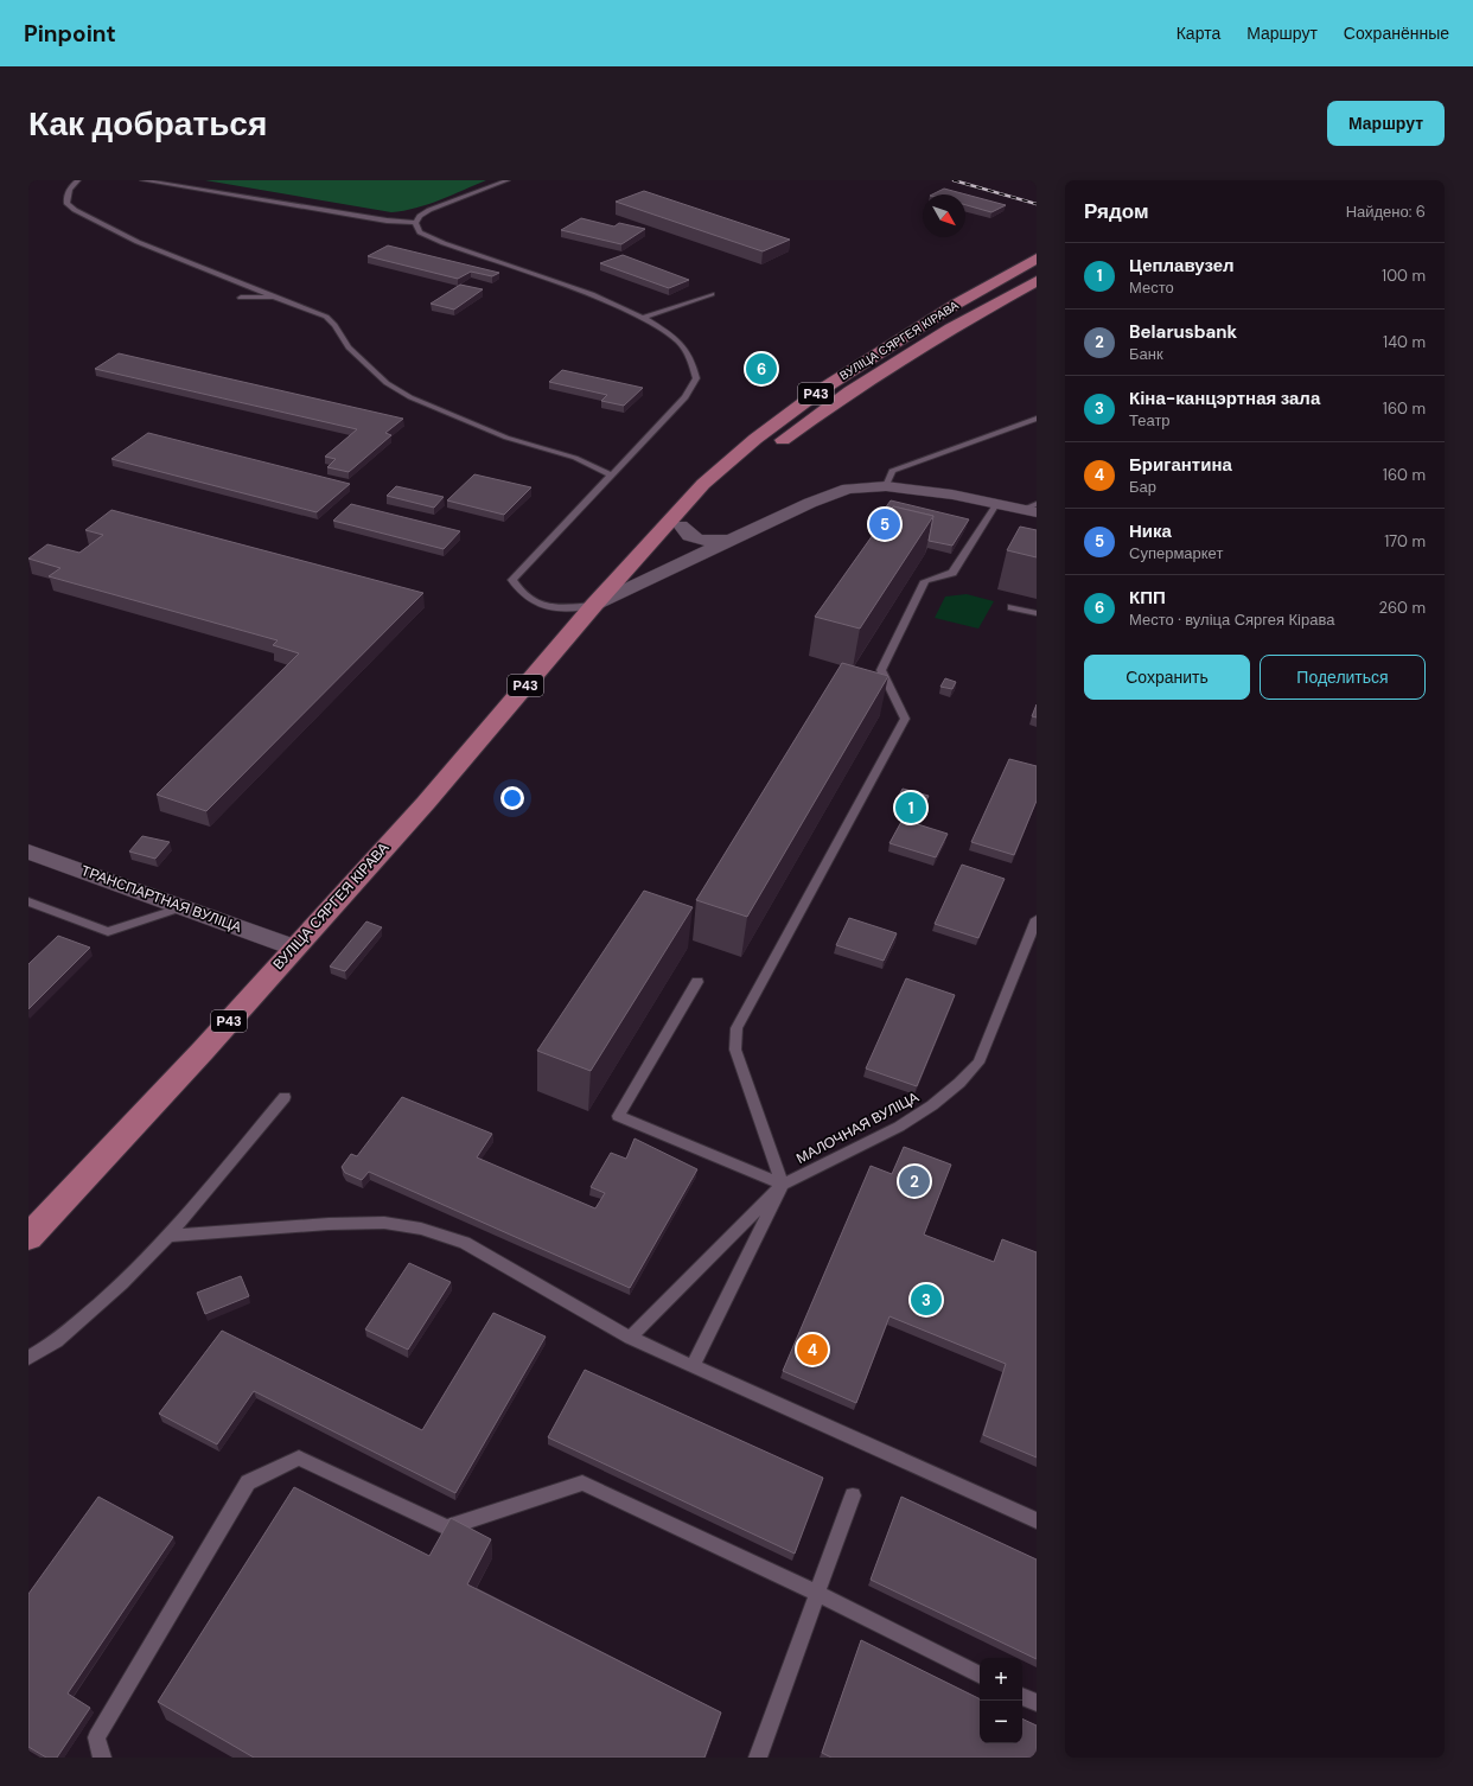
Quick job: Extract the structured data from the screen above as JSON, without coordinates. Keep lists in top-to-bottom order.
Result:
{
  "streets": {
    "main road": ["ВУЛІЦА СЯРГЕЯ КІРАВА", "Р43"],
    "street": ["ТРАНСПАРТНАЯ ВУЛІЦА"],
    "lane": ["МАЛОЧНАЯ ВУЛІЦА"]
  },
  "crossings": [
    ["ВУЛІЦА СЯРГЕЯ КІРАВА", "ТРАНСПАРТНАЯ ВУЛІЦА"]
  ],
  "north": "bottom right",
  "page": {
    "header": "Pinpoint",
    "nav": ["Карта", "Маршрут", "Сохранённые"],
    "buttons": [
      "Маршрут",
      ["Сохранить", "Поделиться"]
    ],
    "title": "Как добраться",
    "heading": ["Рядом", "Найдено: 6"],
    "list": [
      {
        "mark": "1",
        "name": "Цеплавузел",
        "note": "Место",
        "value": "100 m"
      },
      {
        "mark": "2",
        "name": "Belarusbank",
        "note": "Банк",
        "value": "140 m"
      },
      {
        "mark": "3",
        "name": "Кіна-канцэртная зала",
        "note": "Театр",
        "value": "160 m"
      },
      {
        "mark": "4",
        "name": "Бригантина",
        "note": "Бар",
        "value": "160 m"
      },
      {
        "mark": "5",
        "name": "Ника",
        "note": "Супермаркет",
        "value": "170 m"
      },
      {
        "mark": "6",
        "name": "КПП",
        "note": "Место · вуліца Сяргея Кірава",
        "value": "260 m"
      }
    ],
    "pins": [
      "6",
      "5",
      "1",
      "2",
      "3",
      "4"
    ],
    "map_buttons": ["+", "−"]
  }
}
